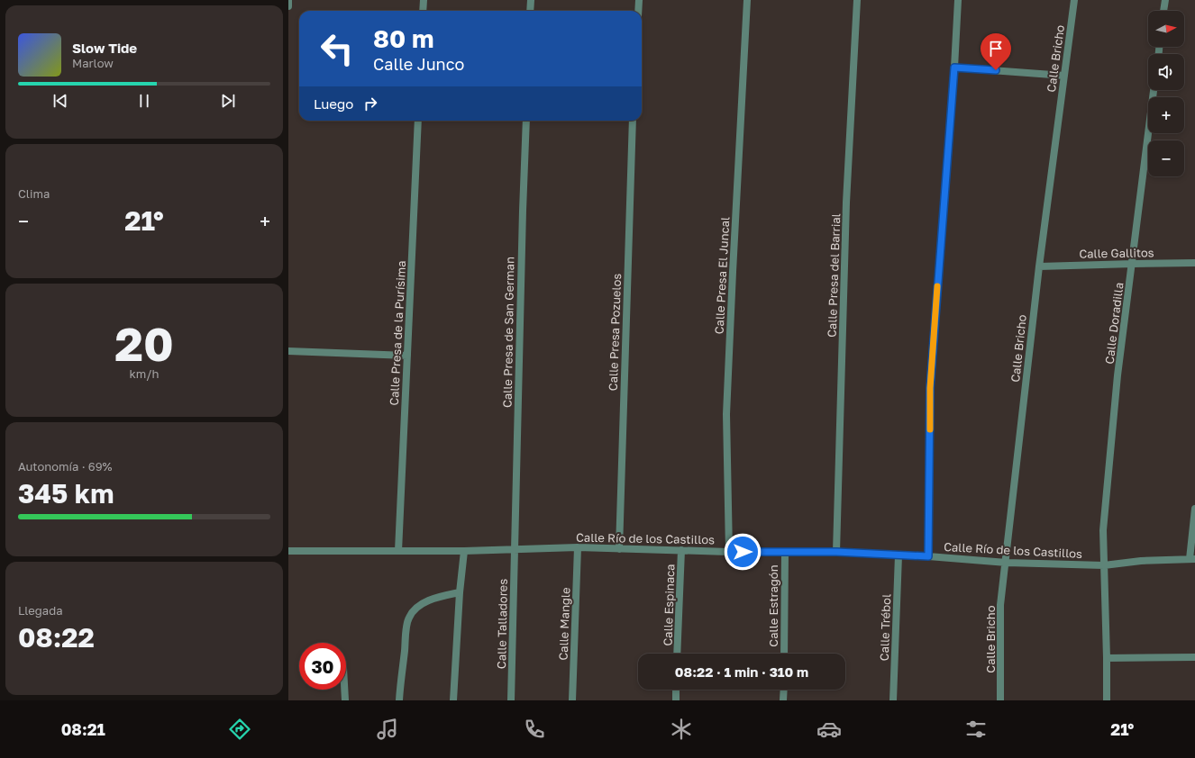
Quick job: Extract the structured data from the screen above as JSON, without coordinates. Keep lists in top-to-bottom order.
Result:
{
  "streets": {
    "street": [
      "Calle Bricho",
      "Calle Gallitos",
      "Calle Presa El Juncal",
      "Calle Presa del Barrial",
      "Calle Doradilla",
      "Calle Presa de San German",
      "Calle Presa Pozuelos",
      "Calle Presa de la Purísima",
      "Calle Río de los Castillos",
      "Calle Espinaca",
      "Calle Estragón",
      "Calle Talladores",
      "Calle Mangle",
      "Calle Trébol"
    ]
  },
  "crossings": [
    ["Calle Bricho", "Calle Gallitos"],
    ["Calle Bricho", "Calle Río de los Castillos"],
    ["Calle Gallitos", "Calle Doradilla"],
    ["Calle Presa El Juncal", "Calle Río de los Castillos"],
    ["Calle Presa del Barrial", "Calle Río de los Castillos"],
    ["Calle Doradilla", "Calle Río de los Castillos"],
    ["Calle Presa de San German", "Calle Río de los Castillos"],
    ["Calle Presa de San German", "Calle Talladores"],
    ["Calle Presa Pozuelos", "Calle Río de los Castillos"],
    ["Calle Presa de la Purísima", "Calle Río de los Castillos"],
    ["Calle Río de los Castillos", "Calle Espinaca"],
    ["Calle Río de los Castillos", "Calle Estragón"],
    ["Calle Río de los Castillos", "Calle Talladores"],
    ["Calle Río de los Castillos", "Calle Mangle"],
    ["Calle Río de los Castillos", "Calle Trébol"]
  ],
  "north": "right",
  "page": {
    "map_buttons": ["+", "−"],
    "turn": ["80 m", "Calle Junco"],
    "song": ["Slow Tide", "Marlow"],
    "then": "Luego",
    "tile": [
      "Clima",
      ["20", "km/h"],
      ["Autonomía · 69%", "345 km"],
      ["Llegada", "08:22"]
    ],
    "heat": ["−", "21°", "+"],
    "limit": "30",
    "trip": "08:22 · 1 min · 310 m",
    "tabs": ["08:21", "21°"]
  }
}
